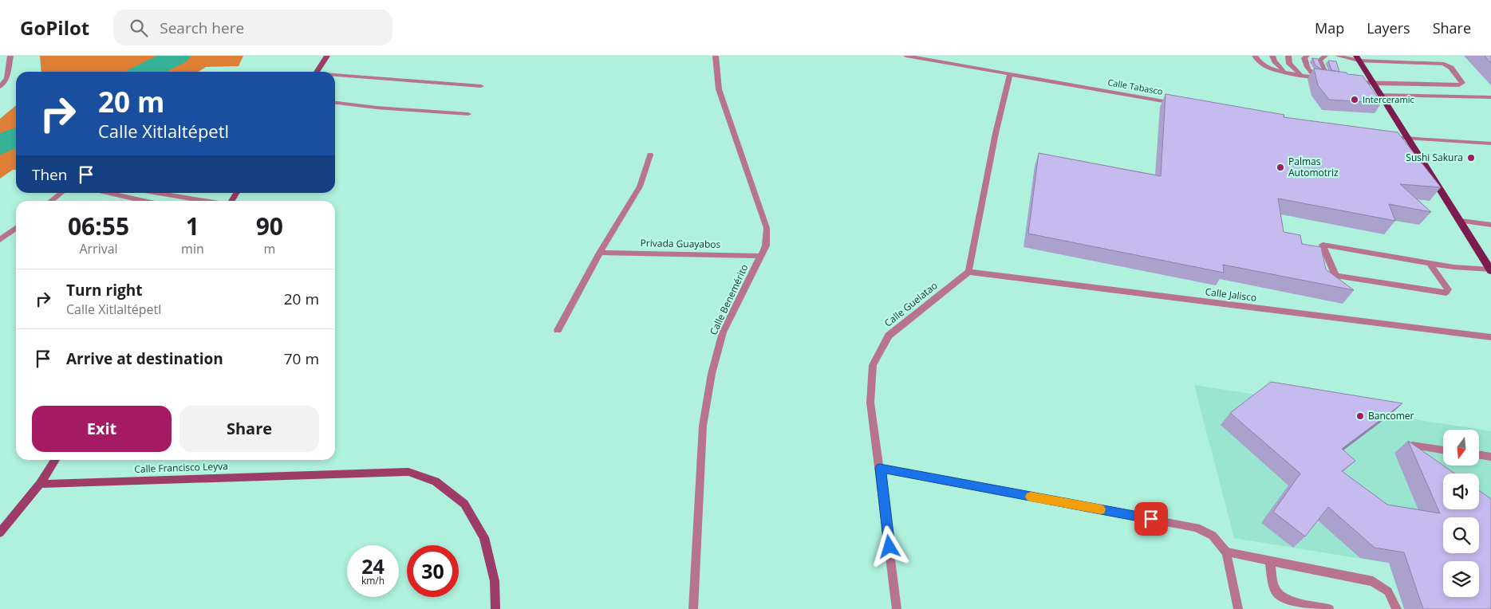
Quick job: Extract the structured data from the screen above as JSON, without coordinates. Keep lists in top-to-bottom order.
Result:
{
  "streets": {
    "street": [
      "Calle Tabasco",
      "Privada Guayabos",
      "Calle Jalisco",
      "Calle Benemérito",
      "Calle Guelatao",
      "Calle Francisco Leyva"
    ]
  },
  "crossings": [
    ["Privada Guayabos", "Calle Benemérito"],
    ["Calle Jalisco", "Calle Guelatao"]
  ],
  "places": [
    "Interceramic",
    "Sushi Sakura",
    "Palmas Automotriz",
    "Bancomer"
  ],
  "north": "bottom",
  "page": {
    "header": "GoPilot",
    "search": "Search here",
    "nav": ["Map", "Layers", "Share"],
    "turn": ["20 m", "Calle Xitlaltépetl"],
    "then": "Then",
    "eta": [
      "06:55",
      "Arrival",
      "1",
      "min",
      "90",
      "m"
    ],
    "list": [
      {
        "name": "Turn right",
        "note": "Calle Xitlaltépetl",
        "value": "20 m"
      },
      {
        "name": "Arrive at destination",
        "value": "70 m"
      }
    ],
    "buttons": ["Exit", "Share"],
    "speed": "24 km/h",
    "limit": "30"
  }
}
